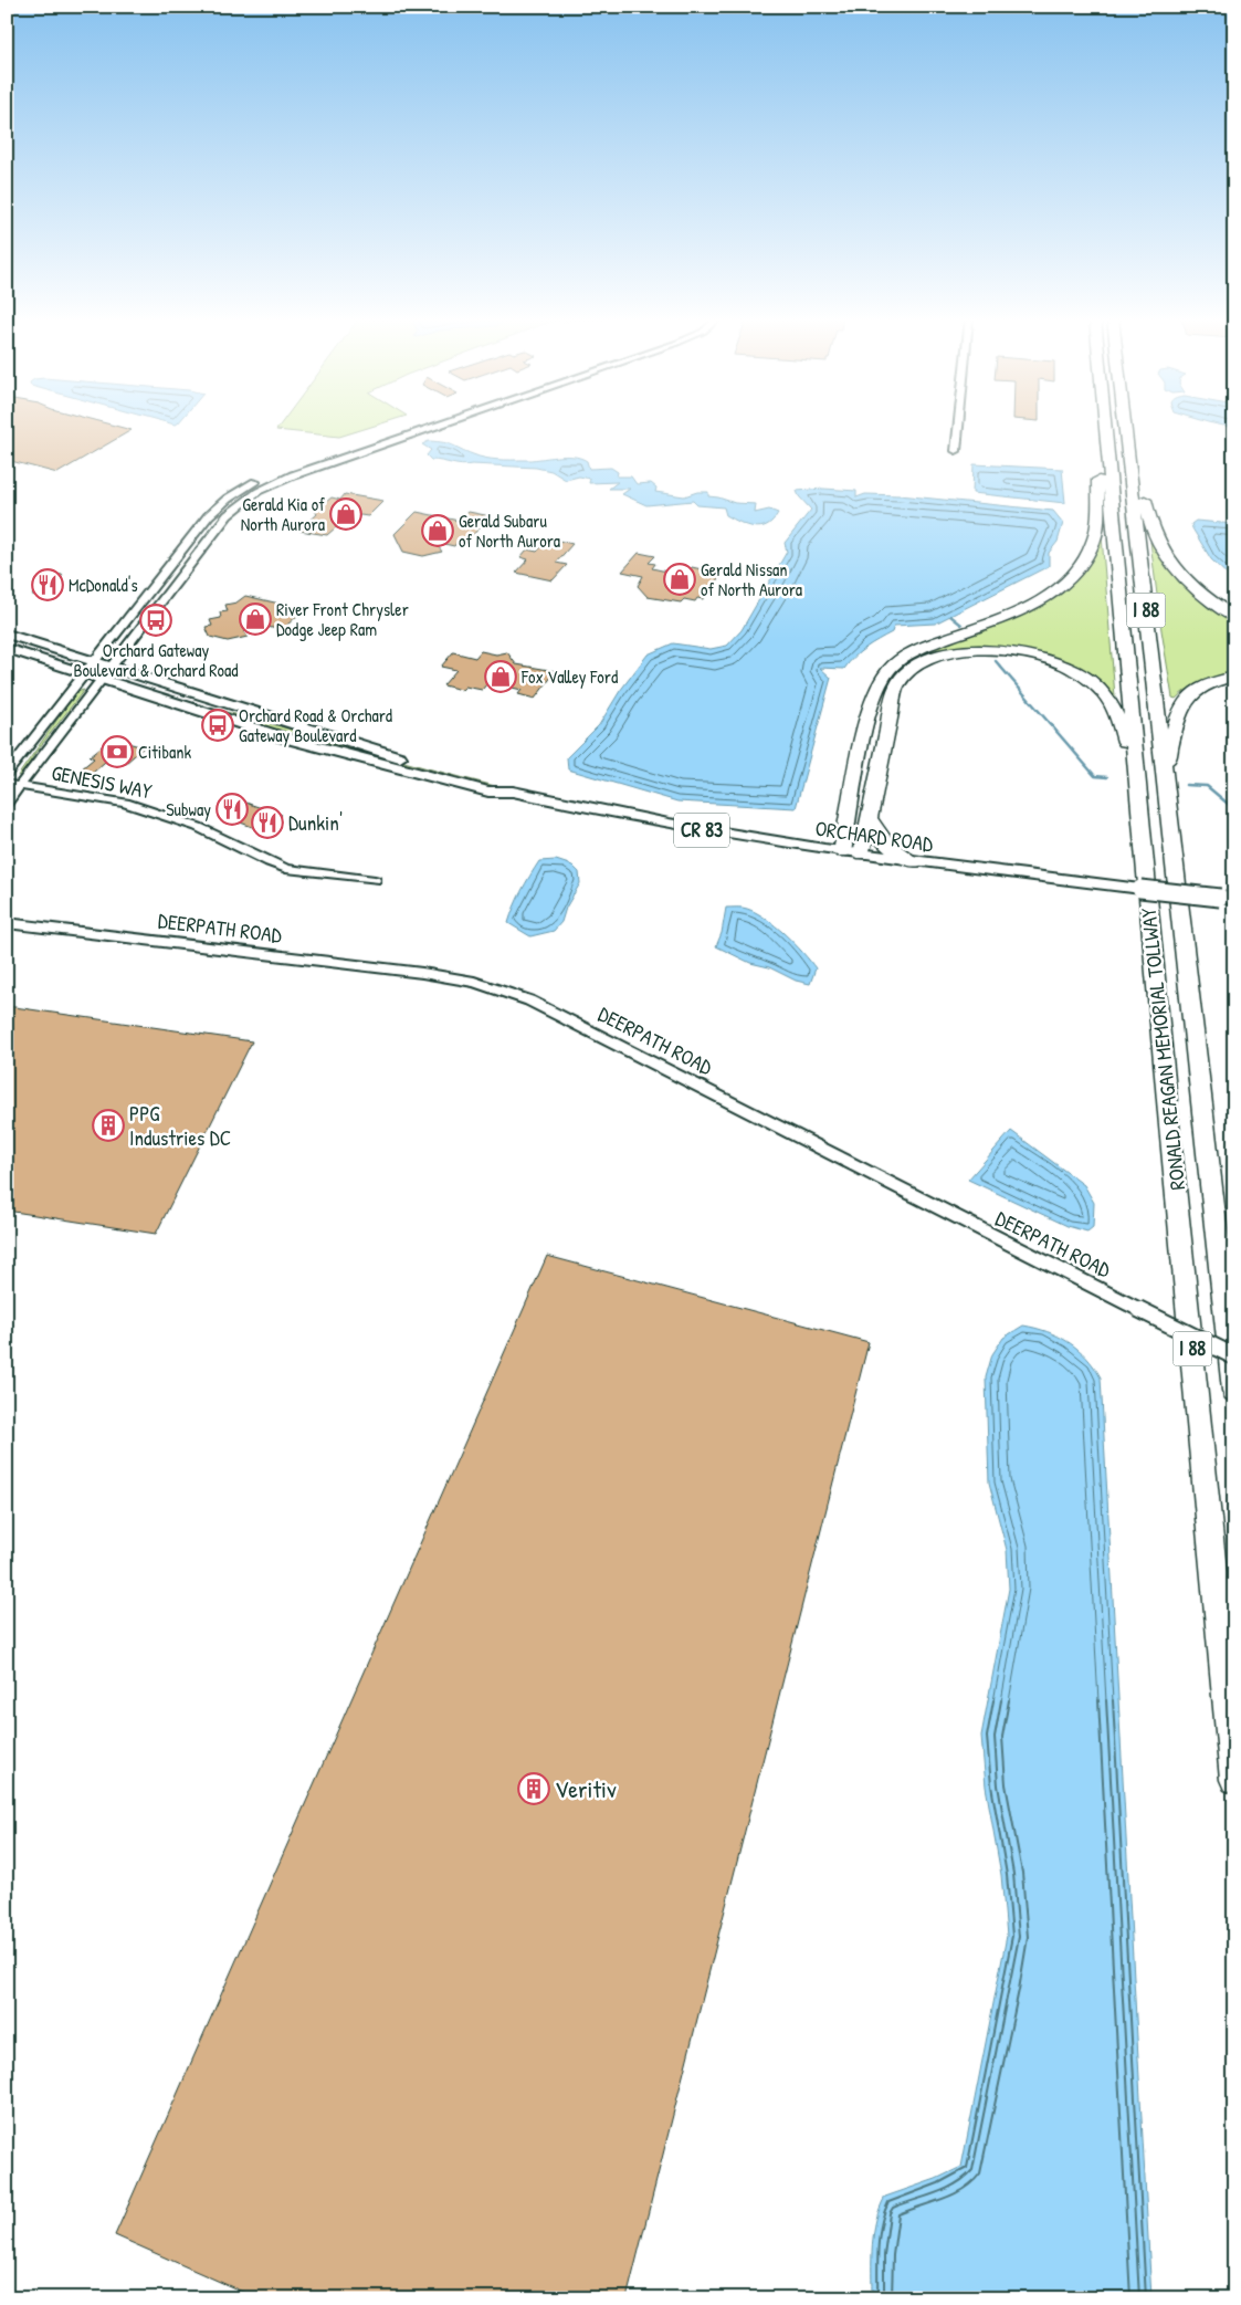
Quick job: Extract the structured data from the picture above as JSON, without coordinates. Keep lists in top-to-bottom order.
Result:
{
  "streets": {
    "highway": ["I 88", "RONALD REAGAN MEMORIAL TOLLWAY"],
    "main road": ["CR 83", "ORCHARD ROAD"],
    "street": ["GENESIS WAY", "DEERPATH ROAD"]
  },
  "places": {
    "shop": [
      "Gerald Kia of North Aurora",
      "Gerald Subaru of North Aurora",
      "Gerald Nissan of North Aurora",
      "River Front Chrysler Dodge Jeep Ram",
      "Fox Valley Ford"
    ],
    "restaurant": ["McDonald's", "Subway", "Dunkin'"],
    "bus stop": ["Orchard Gateway Boulevard & Orchard Road", "Orchard Road & Orchard Gateway Boulevard"],
    "bank": ["Citibank"],
    "building": ["PPG Industries DC", "Veritiv"]
  }
}
